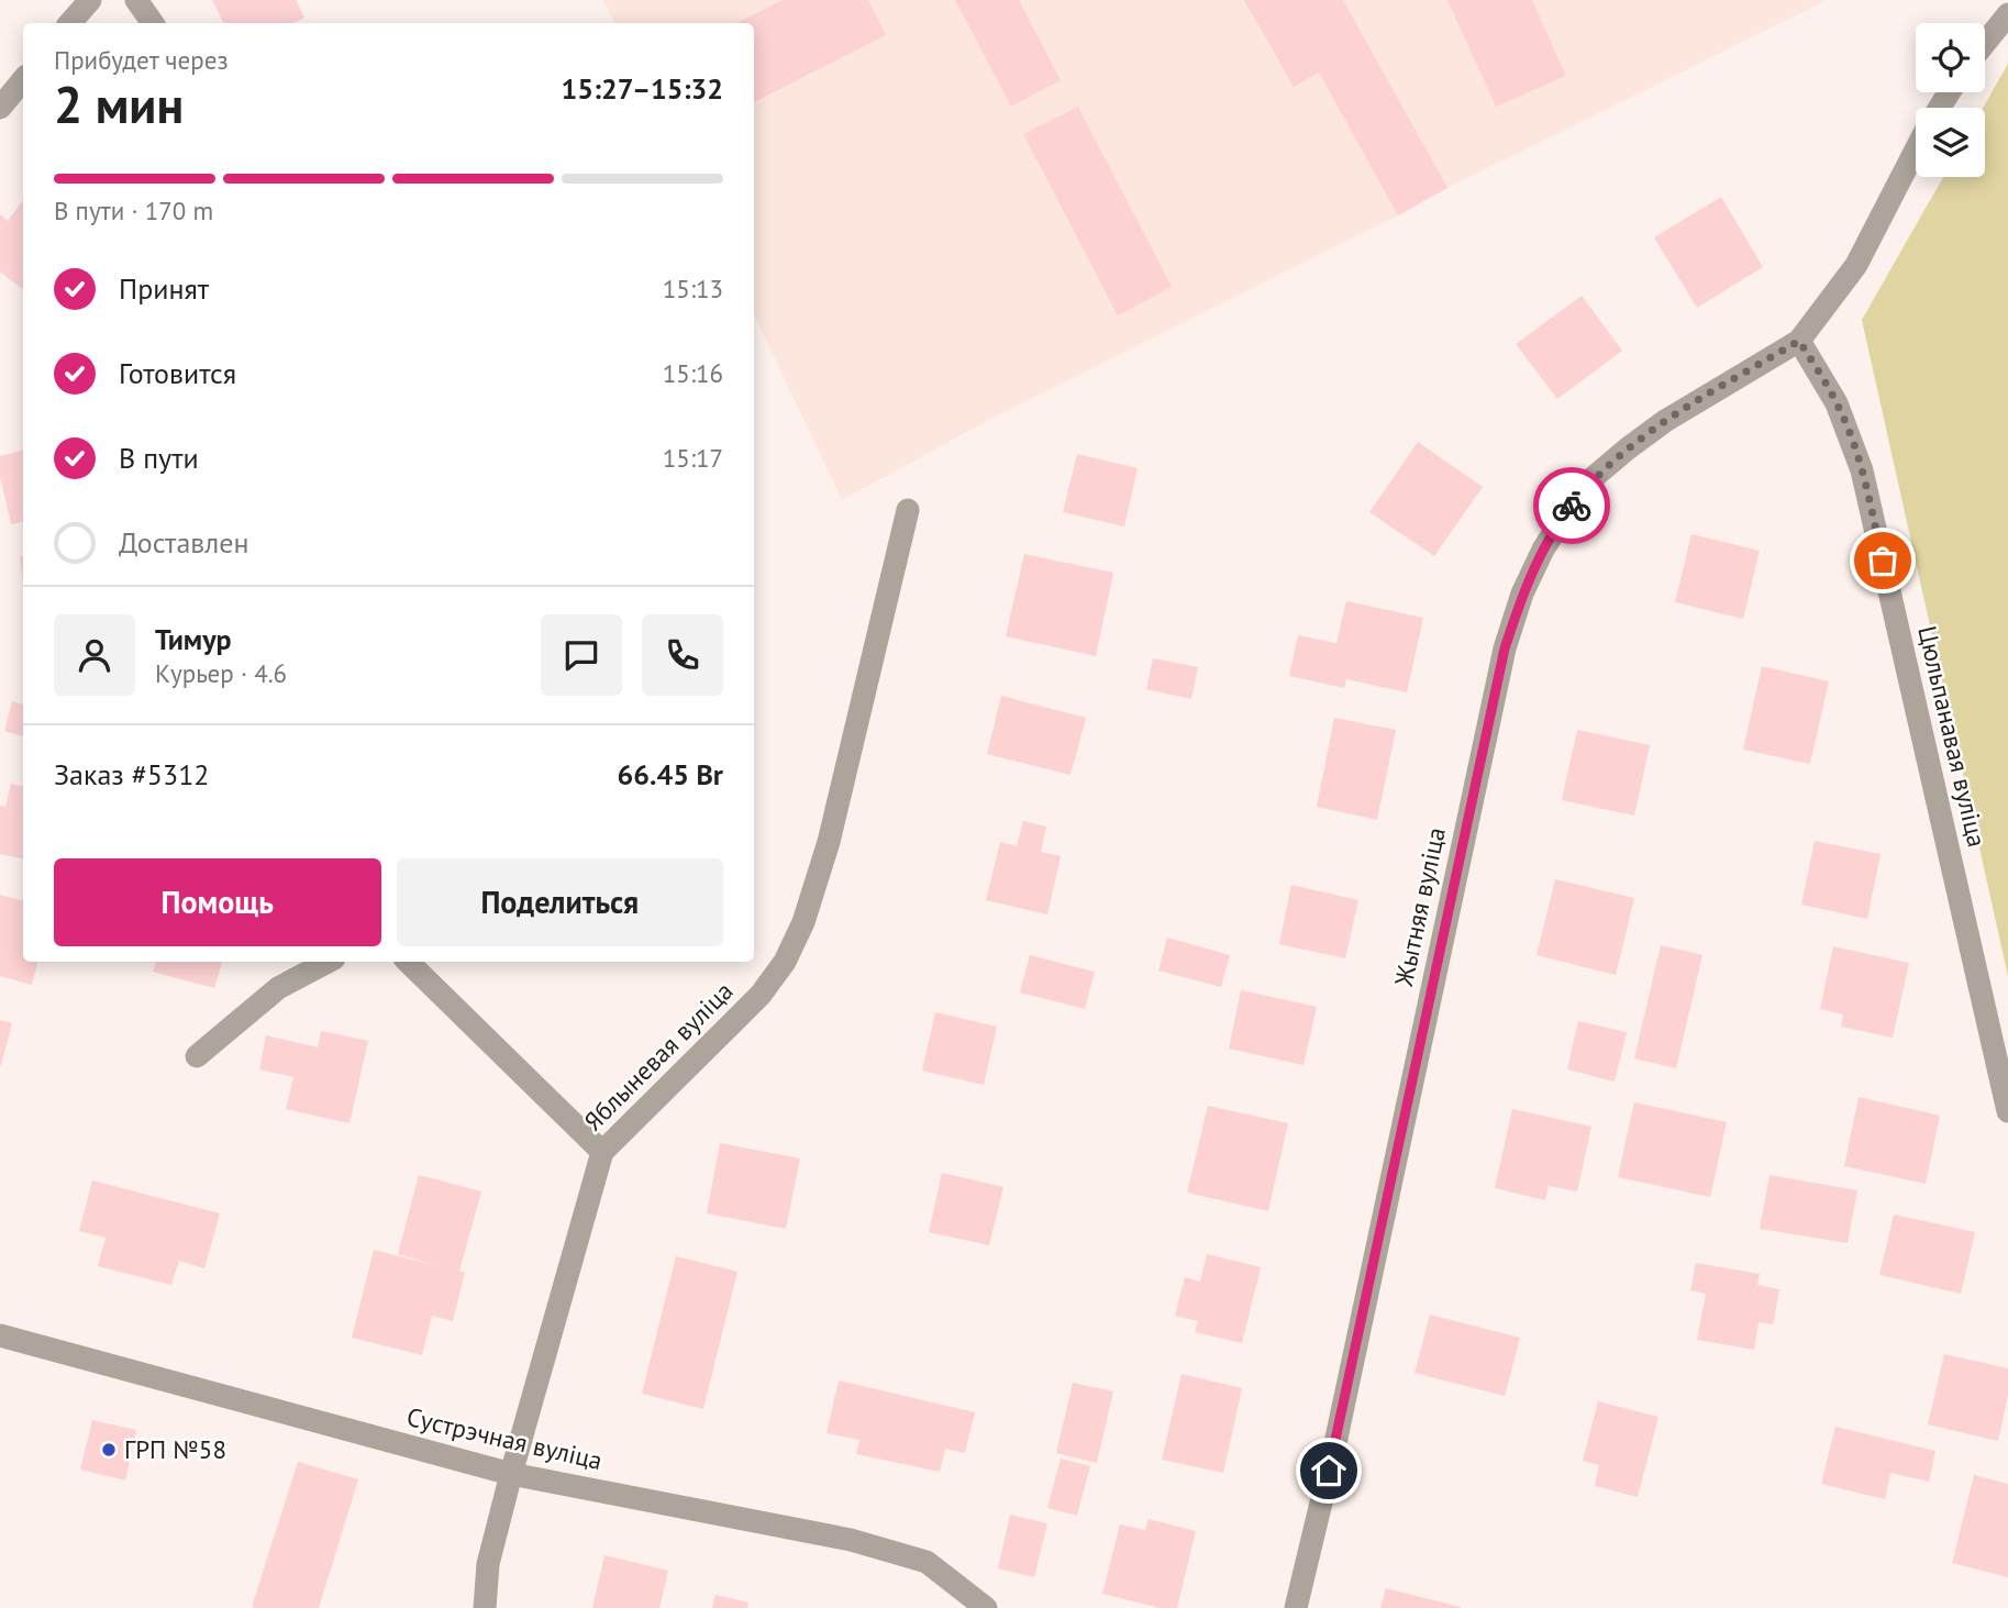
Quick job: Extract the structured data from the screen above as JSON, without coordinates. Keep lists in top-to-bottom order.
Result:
{
  "streets": {
    "street": [
      "Цюльпанавая вуліца",
      "Жытняя вуліца",
      "Яблыневая вуліца",
      "Сустрэчная вуліца"
    ]
  },
  "crossings": [
    ["Цюльпанавая вуліца", "Жытняя вуліца"],
    ["Яблыневая вуліца", "Сустрэчная вуліца"]
  ],
  "places": ["ГРП №58"],
  "page": {
    "heading": ["2 мин", "Прибудет через", "15:27–15:32"],
    "panel": [
      "Тимур",
      "Курьер · 4.6",
      "Заказ #5312",
      "66.45 Br"
    ],
    "bar": "В пути · 170 m",
    "list": [
      ["Принят", "15:13"],
      ["Готовится", "15:16"],
      ["В пути", "15:17"],
      "Доставлен"
    ],
    "buttons": ["Помощь", "Поделиться"]
  }
}
